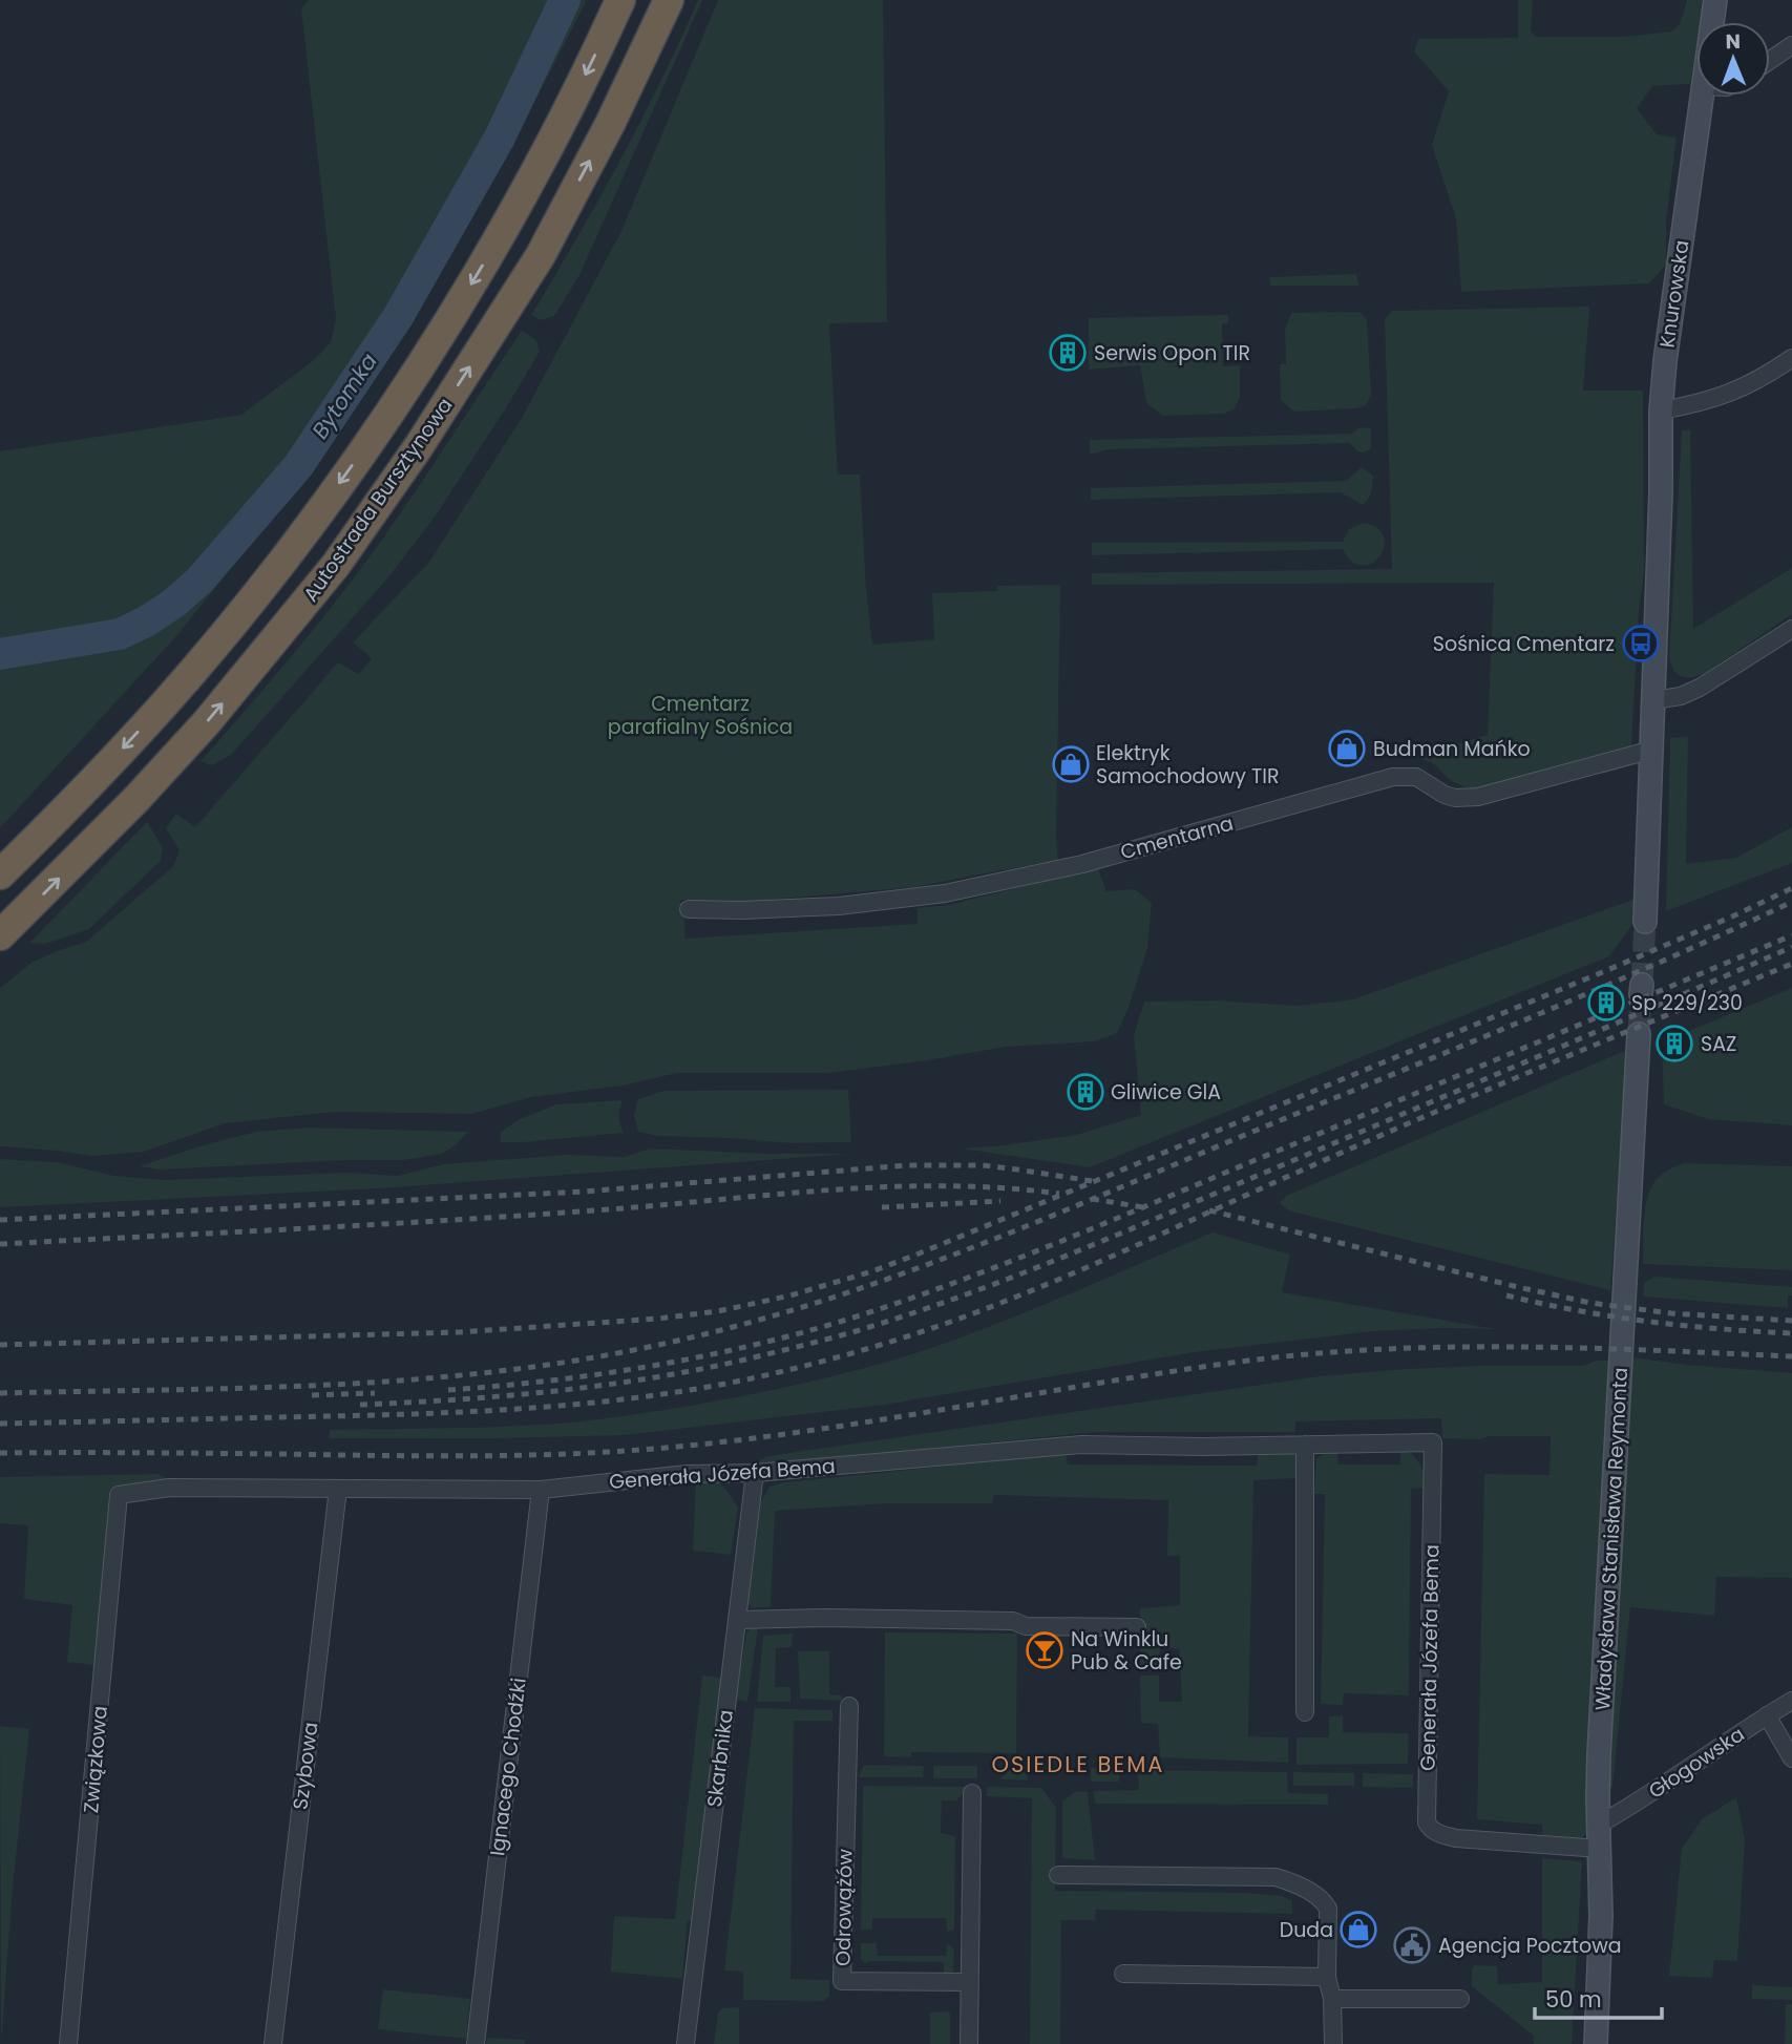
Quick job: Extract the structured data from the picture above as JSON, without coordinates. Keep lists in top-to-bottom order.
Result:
{
  "streets": {
    "highway": ["Autostrada Bursztynowa"],
    "street": [
      "Knurowska",
      "Cmentarna",
      "Generała Józefa Bema",
      "Władysława Stanisława Reymonta",
      "Skarbnika",
      "Związkowa",
      "Głogowska",
      "Szybowa",
      "Ignacego Chodźki",
      "Odrowążów"
    ]
  },
  "crossings": [
    ["Generała Józefa Bema", "Władysława Stanisława Reymonta"],
    ["Generała Józefa Bema", "Skarbnika"],
    ["Generała Józefa Bema", "Związkowa"],
    ["Generała Józefa Bema", "Szybowa"],
    ["Generała Józefa Bema", "Ignacego Chodźki"],
    ["Władysława Stanisława Reymonta", "Głogowska"]
  ],
  "districts": ["OSIEDLE BEMA"],
  "water": ["Bytomka"],
  "parks": ["Cmentarz parafialny Sośnica"],
  "places": {
    "building": [
      "Serwis Opon TIR",
      "Sp 229/230",
      "SAZ",
      "Gliwice GlA"
    ],
    "bus stop": ["Sośnica Cmentarz"],
    "shop": ["Budman Mańko", "Elektryk Samochodowy TIR", "Duda"],
    "bar": ["Na Winklu Pub & Cafe"],
    "public building": ["Agencja Pocztowa"]
  },
  "scale_bar": "50 m",
  "north": "top"
}
